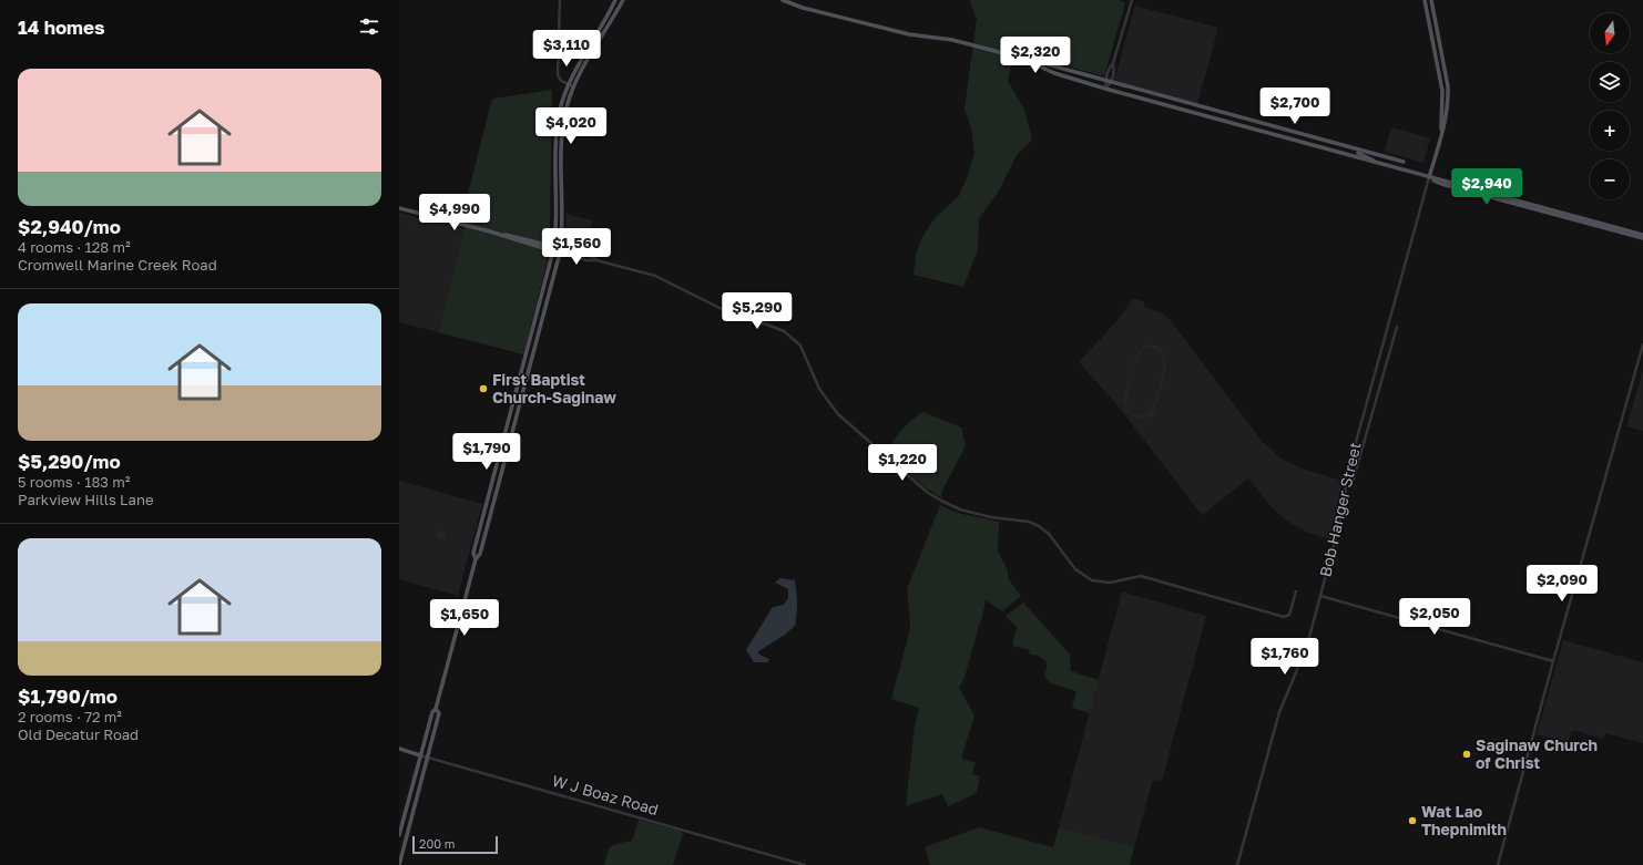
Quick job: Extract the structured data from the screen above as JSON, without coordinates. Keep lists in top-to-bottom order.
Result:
{
  "streets": {
    "main road": ["W J Boaz Road"],
    "street": ["Bob Hanger Street"]
  },
  "places": ["First Baptist Church-Saginaw", "Saginaw Church of Christ", "Wat Lao Thepnimith"],
  "scale_bar": "200 m",
  "north": "bottom",
  "page": {
    "heading": "14 homes",
    "map_buttons": ["+", "−"],
    "price": [
      "$3,110",
      "$2,320",
      "$2,700",
      "$4,020",
      "$2,940",
      "$4,990",
      "$1,560",
      "$5,290",
      "$1,790",
      "$1,220",
      "$2,090",
      "$2,050",
      "$1,650",
      "$1,760"
    ],
    "list": [
      {
        "name": "$2,940/mo",
        "note": "4 rooms · 128 m² · Cromwell Marine Creek Road"
      },
      {
        "name": "$5,290/mo",
        "note": "5 rooms · 183 m² · Parkview Hills Lane"
      },
      {
        "name": "$1,790/mo",
        "note": "2 rooms · 72 m² · Old Decatur Road"
      }
    ],
    "scale": "200 m"
  }
}
